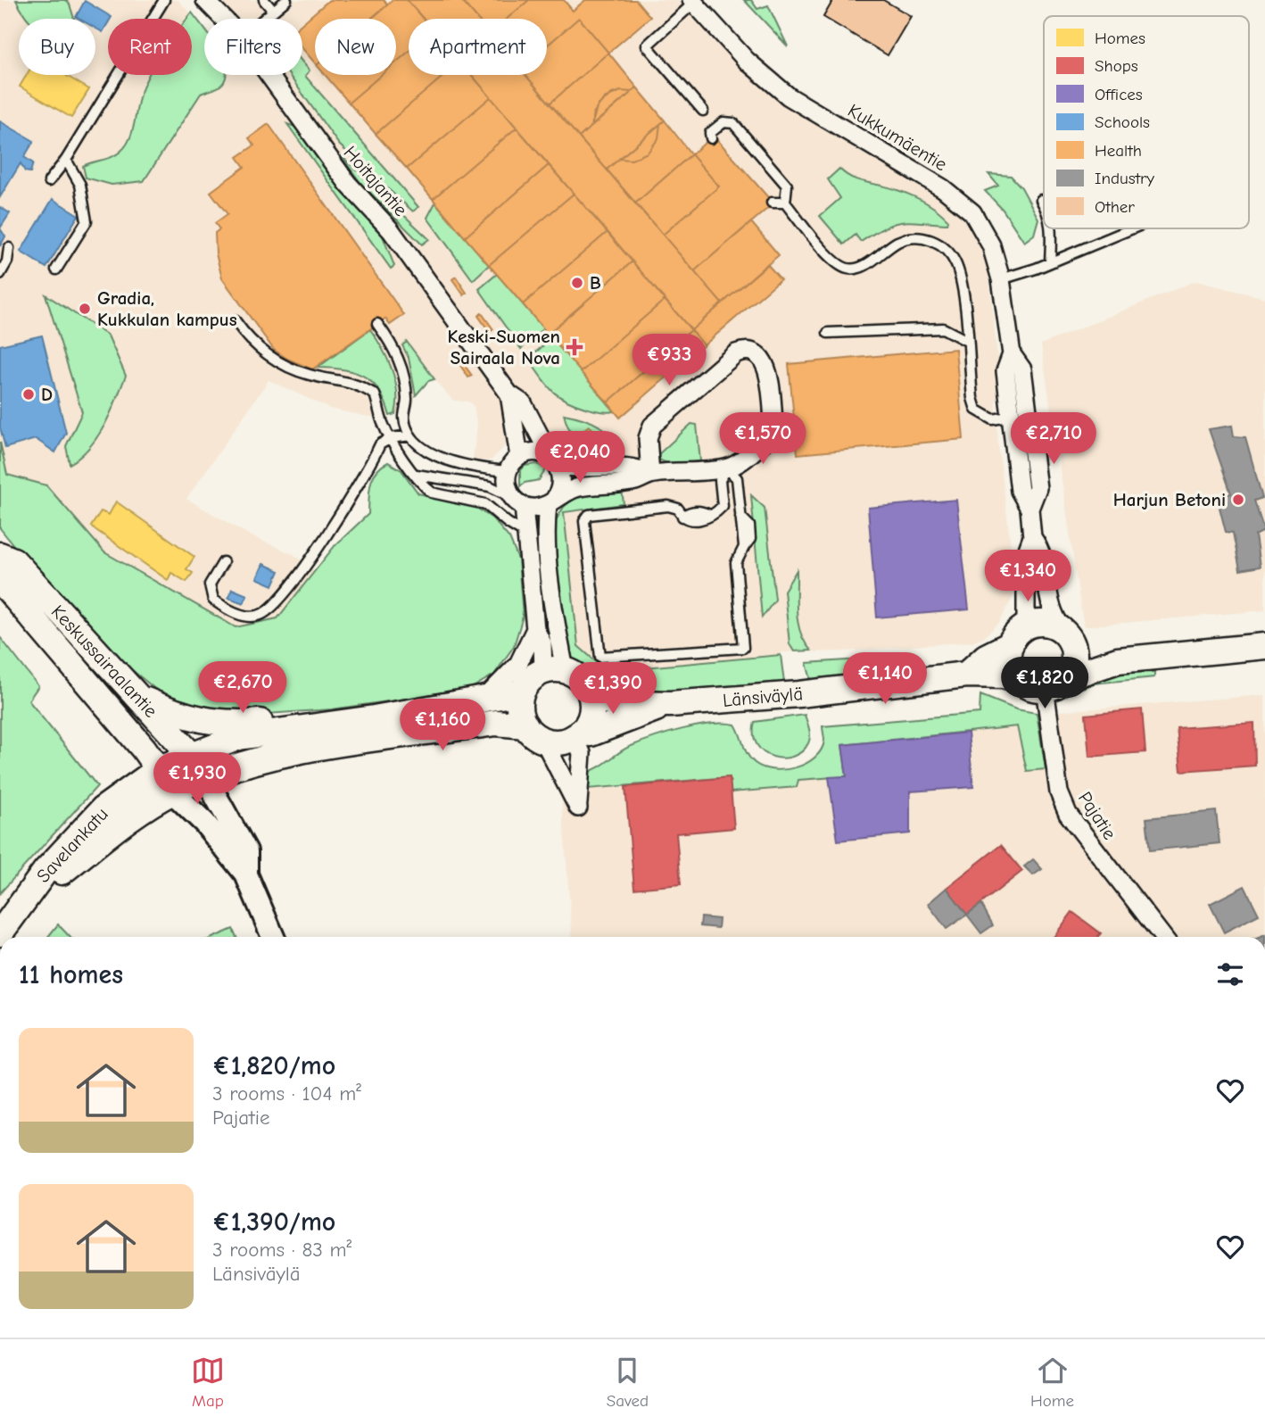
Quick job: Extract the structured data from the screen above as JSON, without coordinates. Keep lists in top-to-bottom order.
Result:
{
  "streets": {
    "main road": ["Keskussairaalantie", "Länsiväylä", "Savelankatu"],
    "street": ["Kukkumäentie", "Hoitajantie", "Pajatie"]
  },
  "crossings": [
    ["Kukkumäentie", "Länsiväylä"],
    ["Kukkumäentie", "Pajatie"],
    ["Keskussairaalantie", "Savelankatu"],
    ["Länsiväylä", "Pajatie"]
  ],
  "places": {
    "other": [
      "B",
      "Gradia, Kukkulan kampus",
      "D",
      "Harjun Betoni"
    ],
    "health": ["Keski-Suomen Sairaala Nova"]
  },
  "legend": [
    "Homes",
    "Shops",
    "Offices",
    "Schools",
    "Health",
    "Industry",
    "Other"
  ],
  "page": {
    "chip": [
      "Buy",
      "Rent",
      "Filters",
      "New",
      "Apartment"
    ],
    "price": [
      "€933",
      "€1,570",
      "€2,710",
      "€2,040",
      "€1,340",
      "€1,140",
      "€1,820",
      "€2,670",
      "€1,390",
      "€1,160",
      "€1,930"
    ],
    "heading": "11 homes",
    "list": [
      {
        "name": "€1,820/mo",
        "note": "3 rooms · 104 m² · Pajatie"
      },
      {
        "name": "€1,390/mo",
        "note": "3 rooms · 83 m² · Länsiväylä"
      }
    ],
    "tabs": ["Map", "Saved", "Home"]
  }
}
